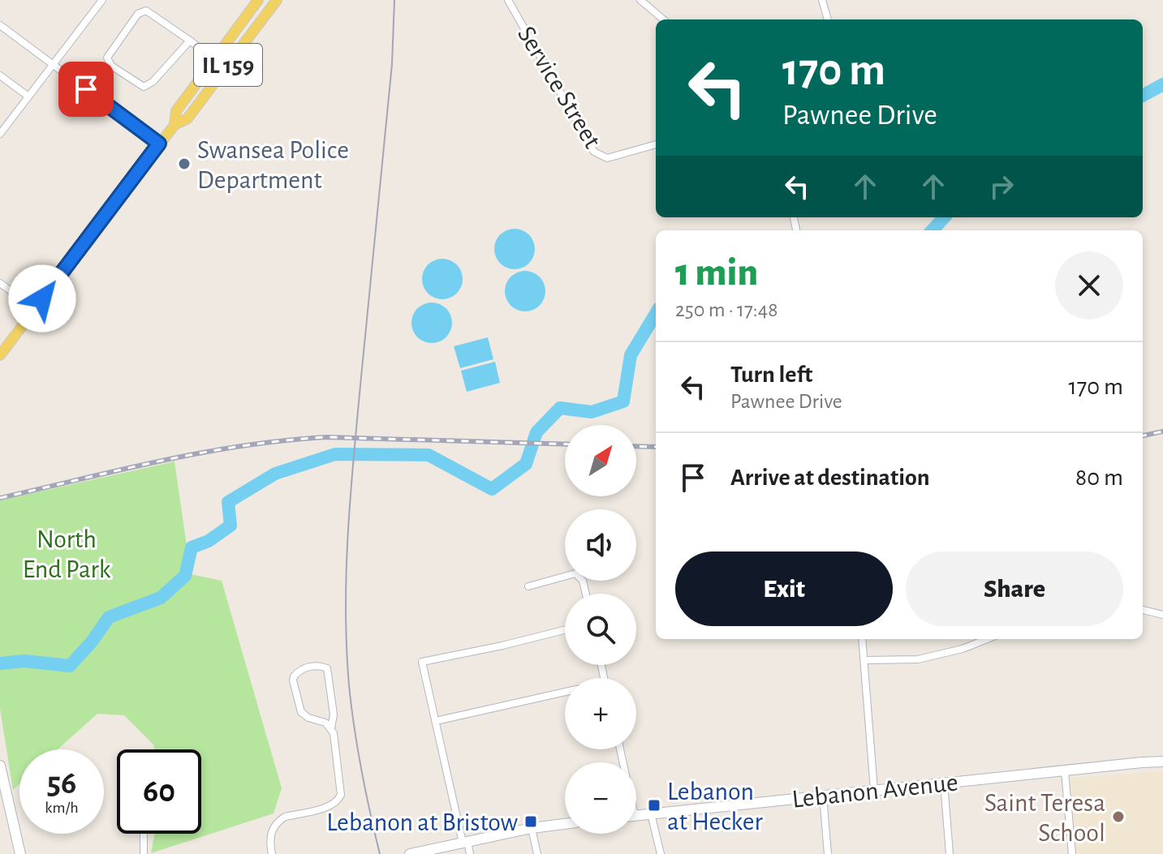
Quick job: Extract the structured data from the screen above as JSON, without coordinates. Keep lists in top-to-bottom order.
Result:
{
  "streets": {
    "main road": ["IL 159", "Lebanon Avenue"],
    "street": ["Service Street"]
  },
  "parks": ["North End Park"],
  "places": {
    "other": ["Swansea Police Department", "Saint Teresa School"],
    "transit": ["Lebanon at Hecker", "Lebanon at Bristow"]
  },
  "north": "top right",
  "page": {
    "turn": ["170 m", "Pawnee Drive"],
    "heading": ["1 min", "250 m · 17:48"],
    "list": [
      {
        "name": "Turn left",
        "note": "Pawnee Drive",
        "value": "170 m"
      },
      {
        "name": "Arrive at destination",
        "value": "80 m"
      }
    ],
    "map_buttons": ["+", "−"],
    "buttons": ["Exit", "Share"],
    "speed": "56 km/h",
    "limit": "60"
  }
}
